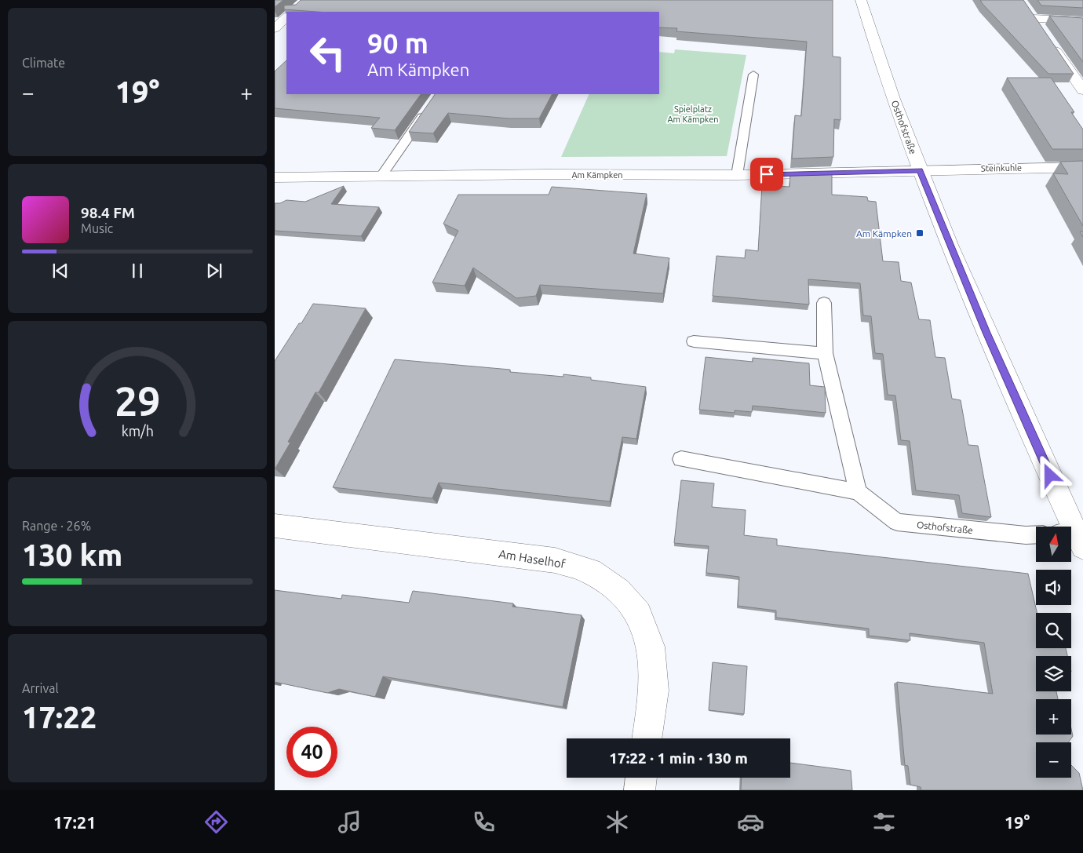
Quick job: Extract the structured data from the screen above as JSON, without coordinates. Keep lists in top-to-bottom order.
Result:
{
  "streets": {
    "street": [
      "Osthofstraße",
      "Steinkuhle",
      "Am Kämpken",
      "Am Haselhof"
    ]
  },
  "crossings": [
    ["Osthofstraße", "Steinkuhle"],
    ["Osthofstraße", "Am Kämpken"],
    ["Steinkuhle", "Am Kämpken"]
  ],
  "parks": ["Spielplatz Am Kämpken"],
  "places": {
    "transit": ["Am Kämpken"]
  },
  "north": "top",
  "page": {
    "tile": [
      "Climate",
      ["Range · 26%", "130 km"],
      ["Arrival", "17:22"]
    ],
    "turn": ["90 m", "Am Kämpken"],
    "heat": ["−", "19°", "+"],
    "song": ["98.4 FM", "Music"],
    "map_buttons": ["+", "−"],
    "limit": "40",
    "trip": "17:22 · 1 min · 130 m",
    "tabs": ["17:21", "19°"],
    "gauge": ["29", "km/h"]
  }
}
